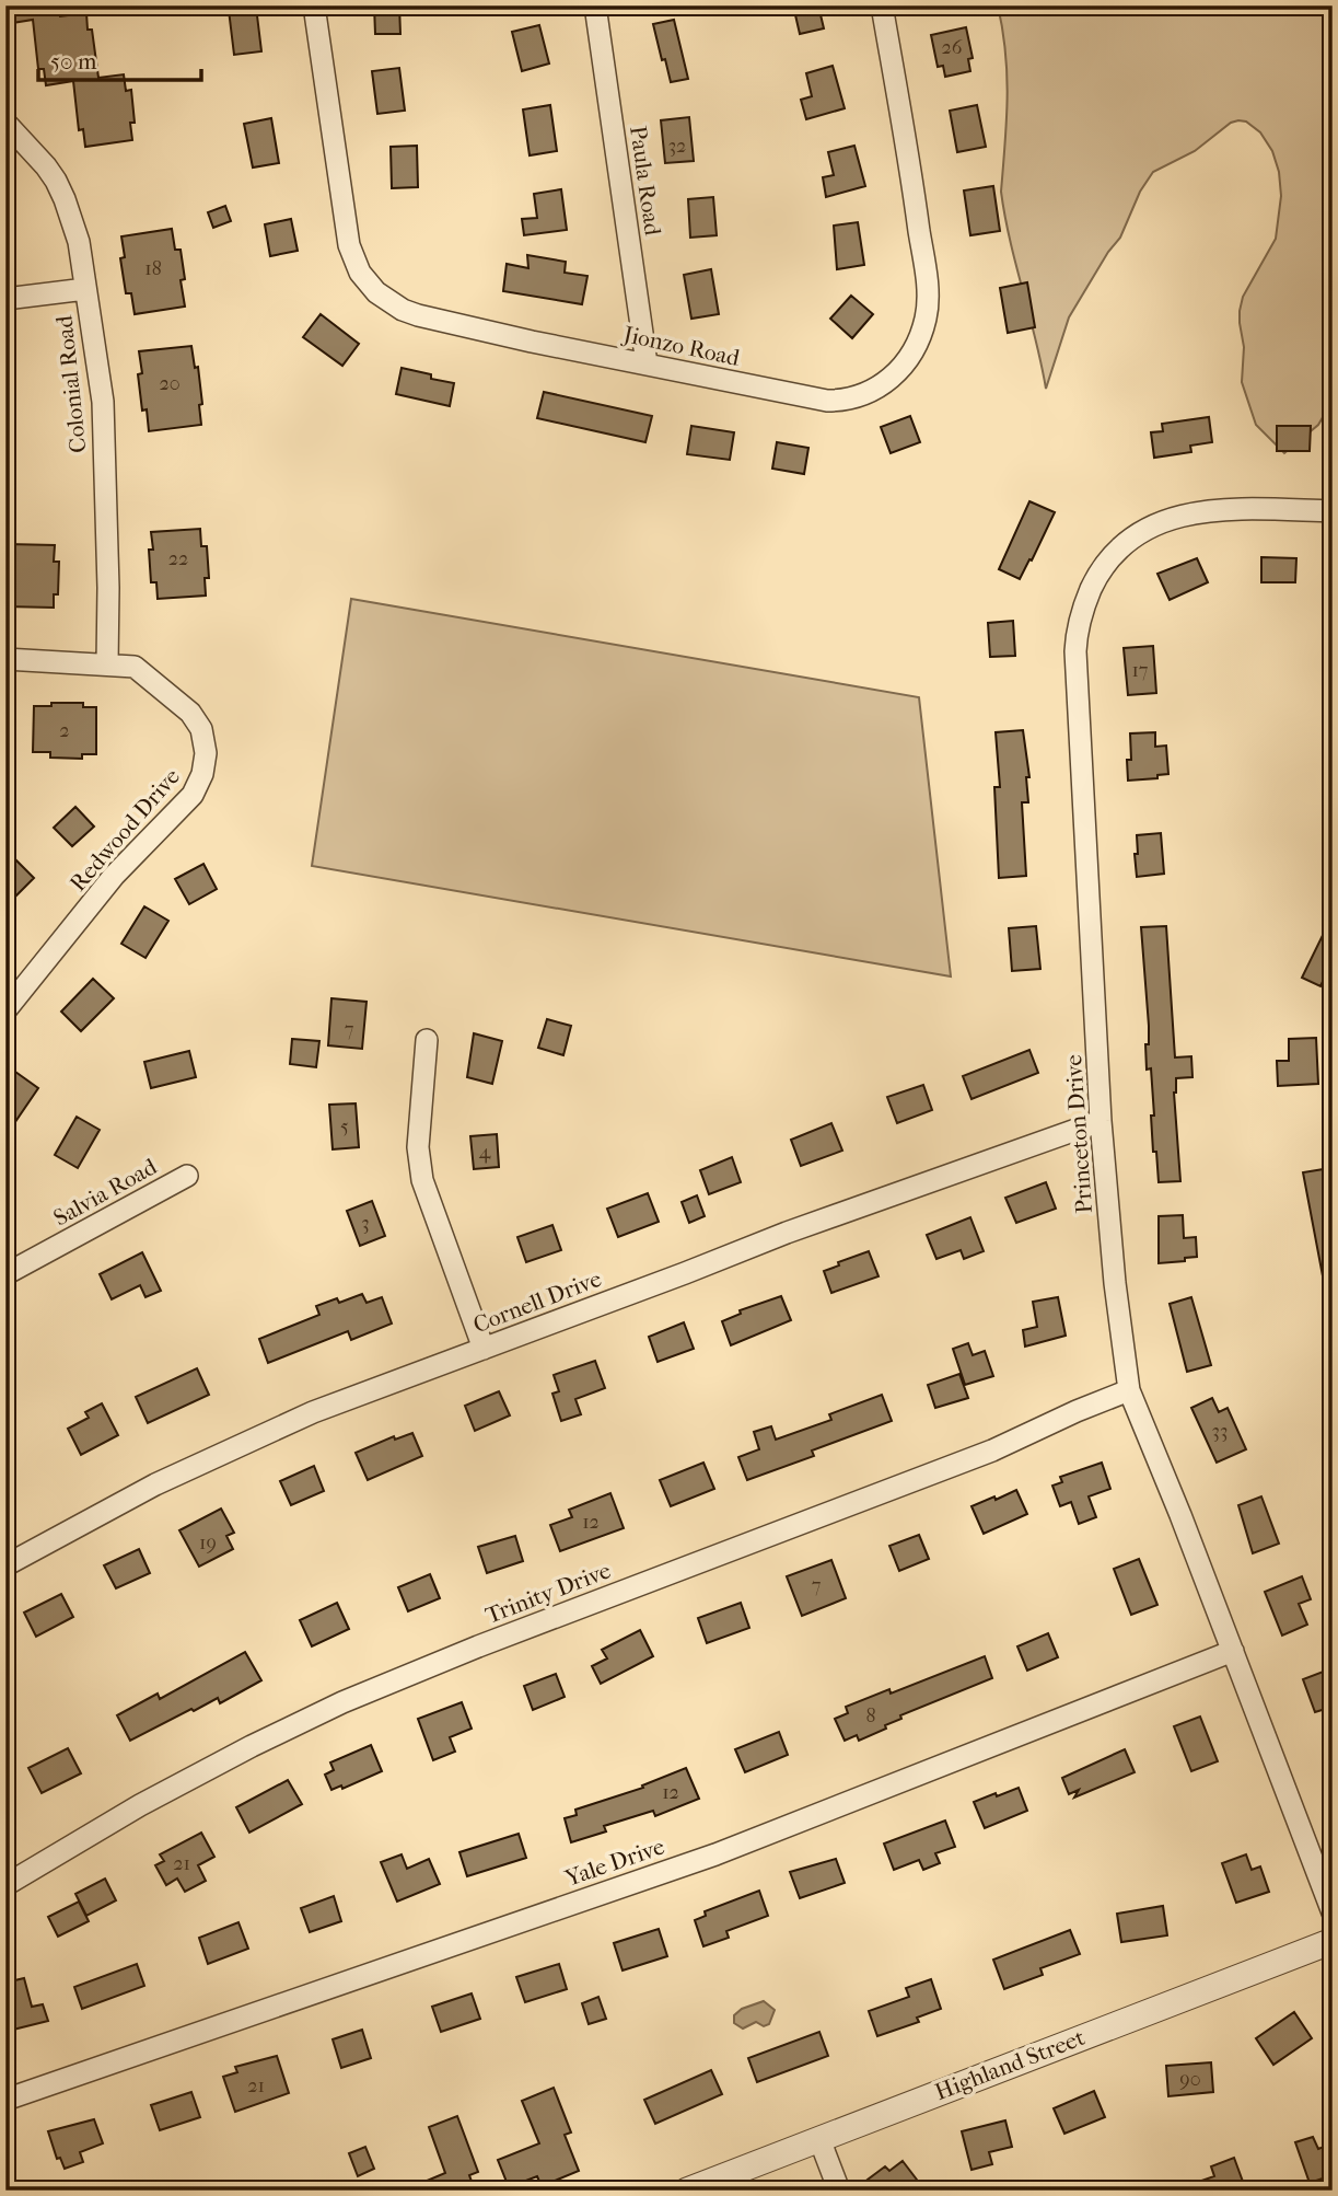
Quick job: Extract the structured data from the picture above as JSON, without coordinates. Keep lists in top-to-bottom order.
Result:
{
  "streets": {
    "street": [
      "Paula Road",
      "Jionzo Road",
      "Colonial Road",
      "Redwood Drive",
      "Princeton Drive",
      "Salvia Road",
      "Cornell Drive",
      "Trinity Drive",
      "Yale Drive",
      "Highland Street"
    ]
  },
  "crossings": [
    ["Paula Road", "Jionzo Road"],
    ["Colonial Road", "Redwood Drive"],
    ["Princeton Drive", "Cornell Drive"],
    ["Princeton Drive", "Trinity Drive"],
    ["Princeton Drive", "Yale Drive"]
  ],
  "house_numbers": [
    "26",
    "32",
    "18",
    "20",
    "22",
    "17",
    "2",
    "7",
    "5",
    "4",
    "3",
    "33",
    "12",
    "19",
    "7",
    "8",
    "12",
    "21",
    "90",
    "21"
  ],
  "scale_bar": "50 m"
}
